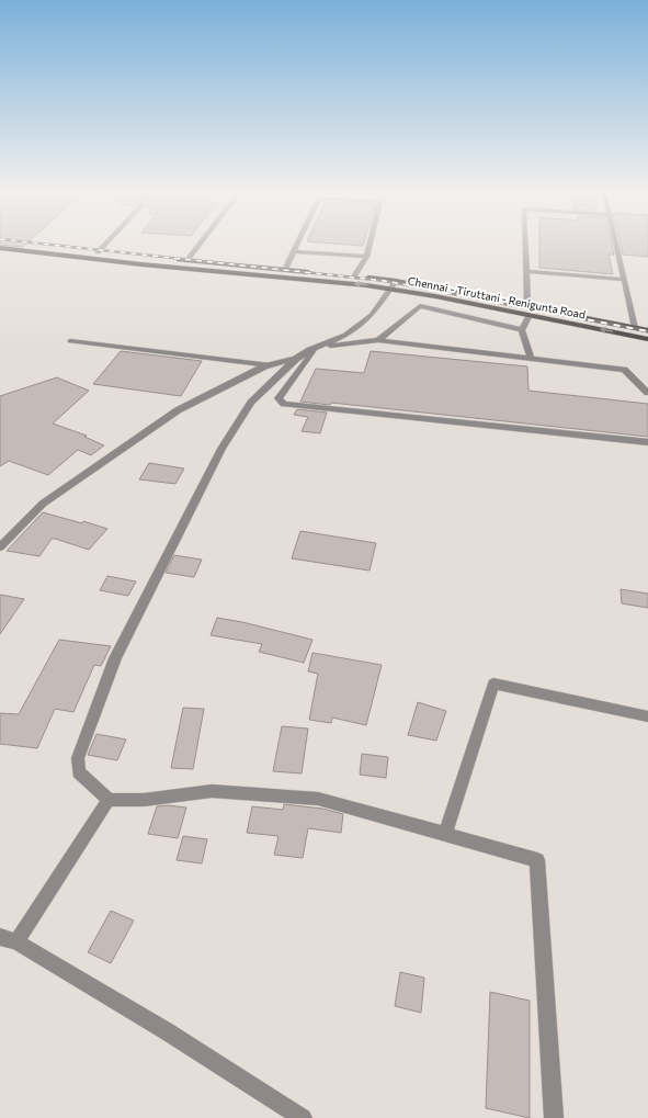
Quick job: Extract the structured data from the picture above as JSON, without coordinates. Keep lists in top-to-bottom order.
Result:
{
  "streets": {
    "main road": ["Chennai - Tiruttani - Renigunta Road"]
  }
}
